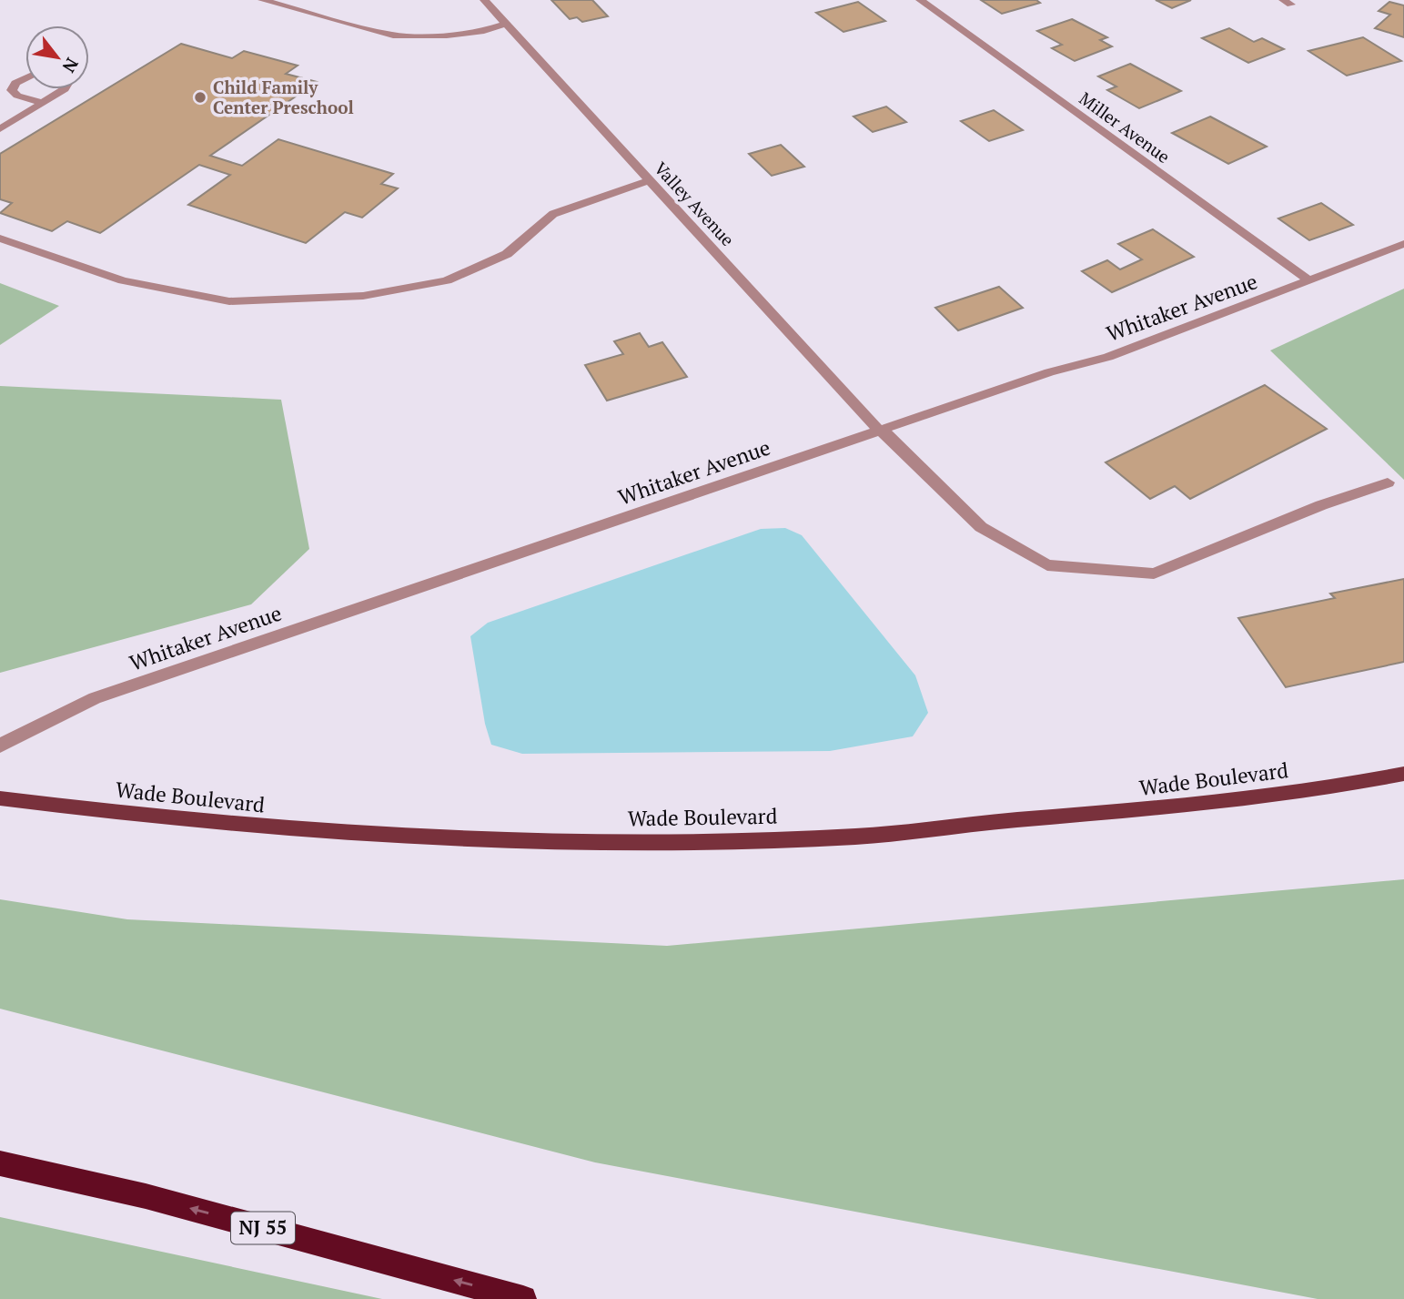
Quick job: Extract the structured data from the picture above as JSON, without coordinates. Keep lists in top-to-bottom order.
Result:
{
  "streets": {
    "highway": ["NJ 55"],
    "main road": ["Wade Boulevard"],
    "street": ["Miller Avenue", "Valley Avenue", "Whitaker Avenue"]
  },
  "crossings": [
    ["Miller Avenue", "Whitaker Avenue"],
    ["Valley Avenue", "Whitaker Avenue"]
  ],
  "places": ["Child Family Center Preschool"],
  "north": "bottom right"
}
